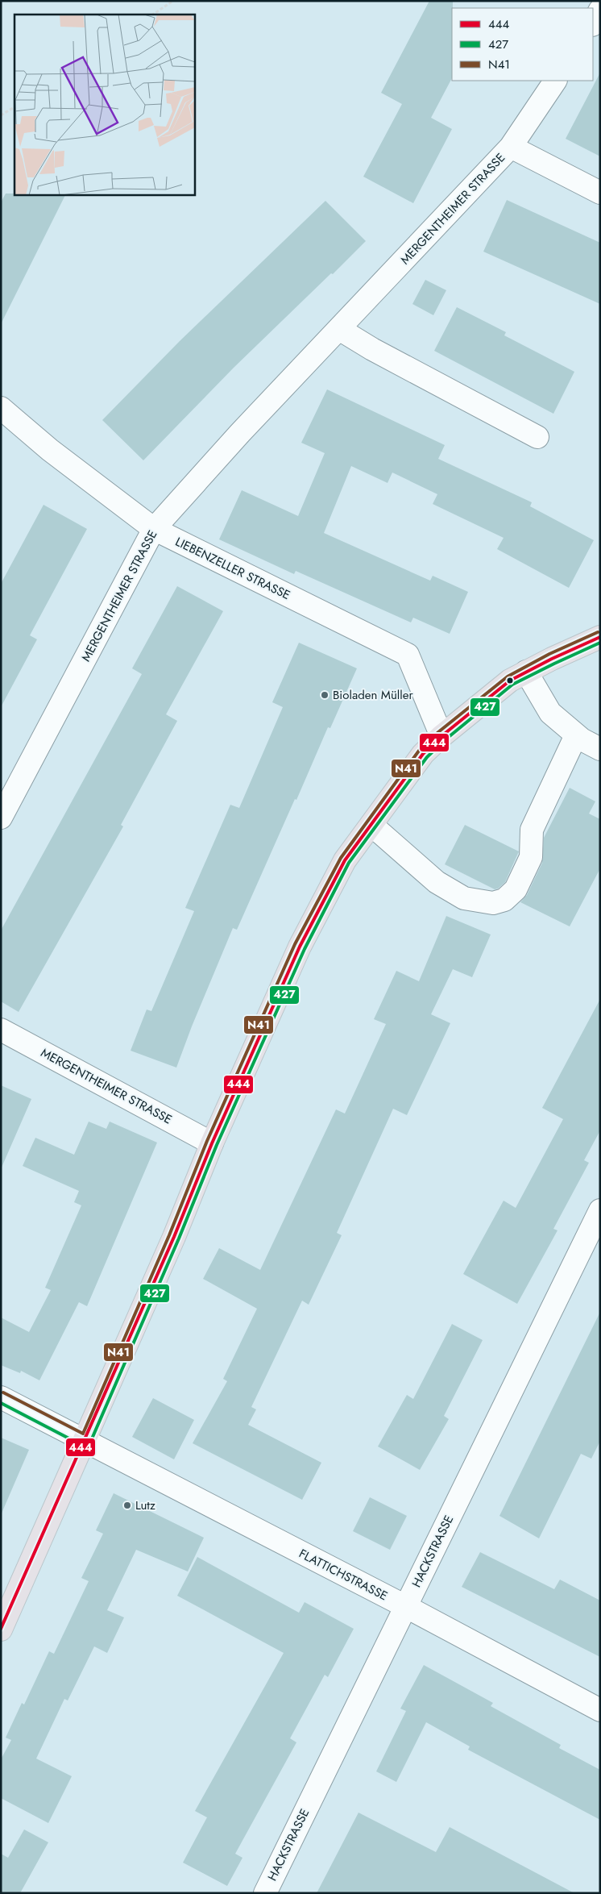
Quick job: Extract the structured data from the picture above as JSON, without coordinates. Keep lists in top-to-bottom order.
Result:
{
  "streets": {
    "street": [
      "MERGENTHEIMER STRASSE",
      "LIEBENZELLER STRASSE",
      "HACKSTRASSE",
      "FLATTICHSTRASSE"
    ]
  },
  "crossings": [
    ["MERGENTHEIMER STRASSE", "LIEBENZELLER STRASSE"],
    ["HACKSTRASSE", "FLATTICHSTRASSE"]
  ],
  "places": ["Bioladen Müller", "Lutz"],
  "lines": ["transit line N41", "transit line 444", "transit line 427"],
  "legend": ["444", "427", "N41"]
}
